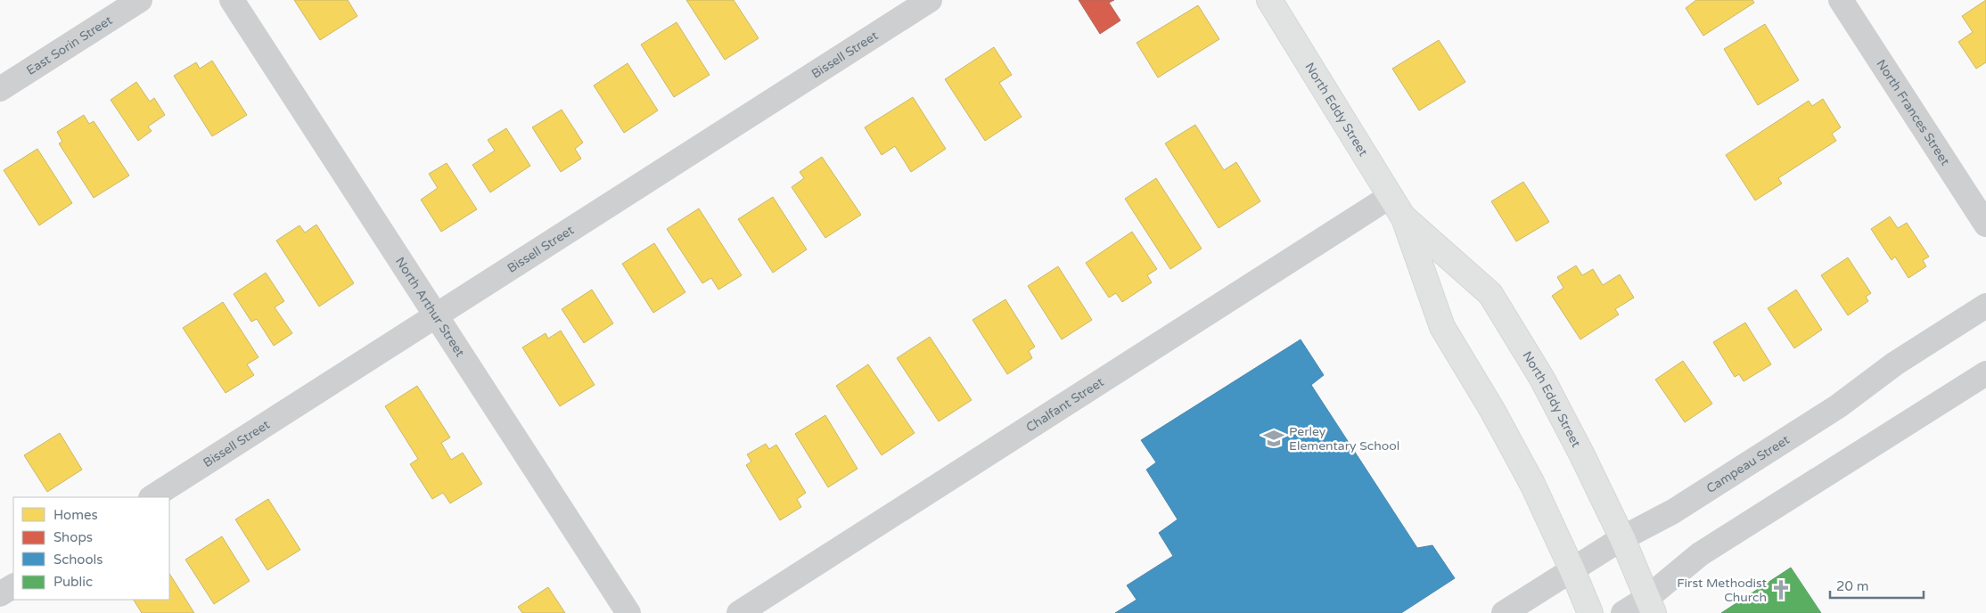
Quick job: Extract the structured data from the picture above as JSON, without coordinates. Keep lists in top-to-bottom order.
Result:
{
  "streets": {
    "main road": ["North Eddy Street"],
    "street": [
      "East Sorin Street",
      "Bissell Street",
      "North Frances Street",
      "North Arthur Street",
      "Chalfant Street",
      "Campeau Street"
    ]
  },
  "crossings": [
    ["Bissell Street", "North Arthur Street"],
    ["North Eddy Street", "Chalfant Street"],
    ["North Eddy Street", "Campeau Street"]
  ],
  "places": {
    "school or university": ["Perley Elementary School"],
    "church": ["First Methodist Church"]
  },
  "legend": [
    "Homes",
    "Shops",
    "Schools",
    "Public"
  ],
  "scale_bar": "20 m"
}
